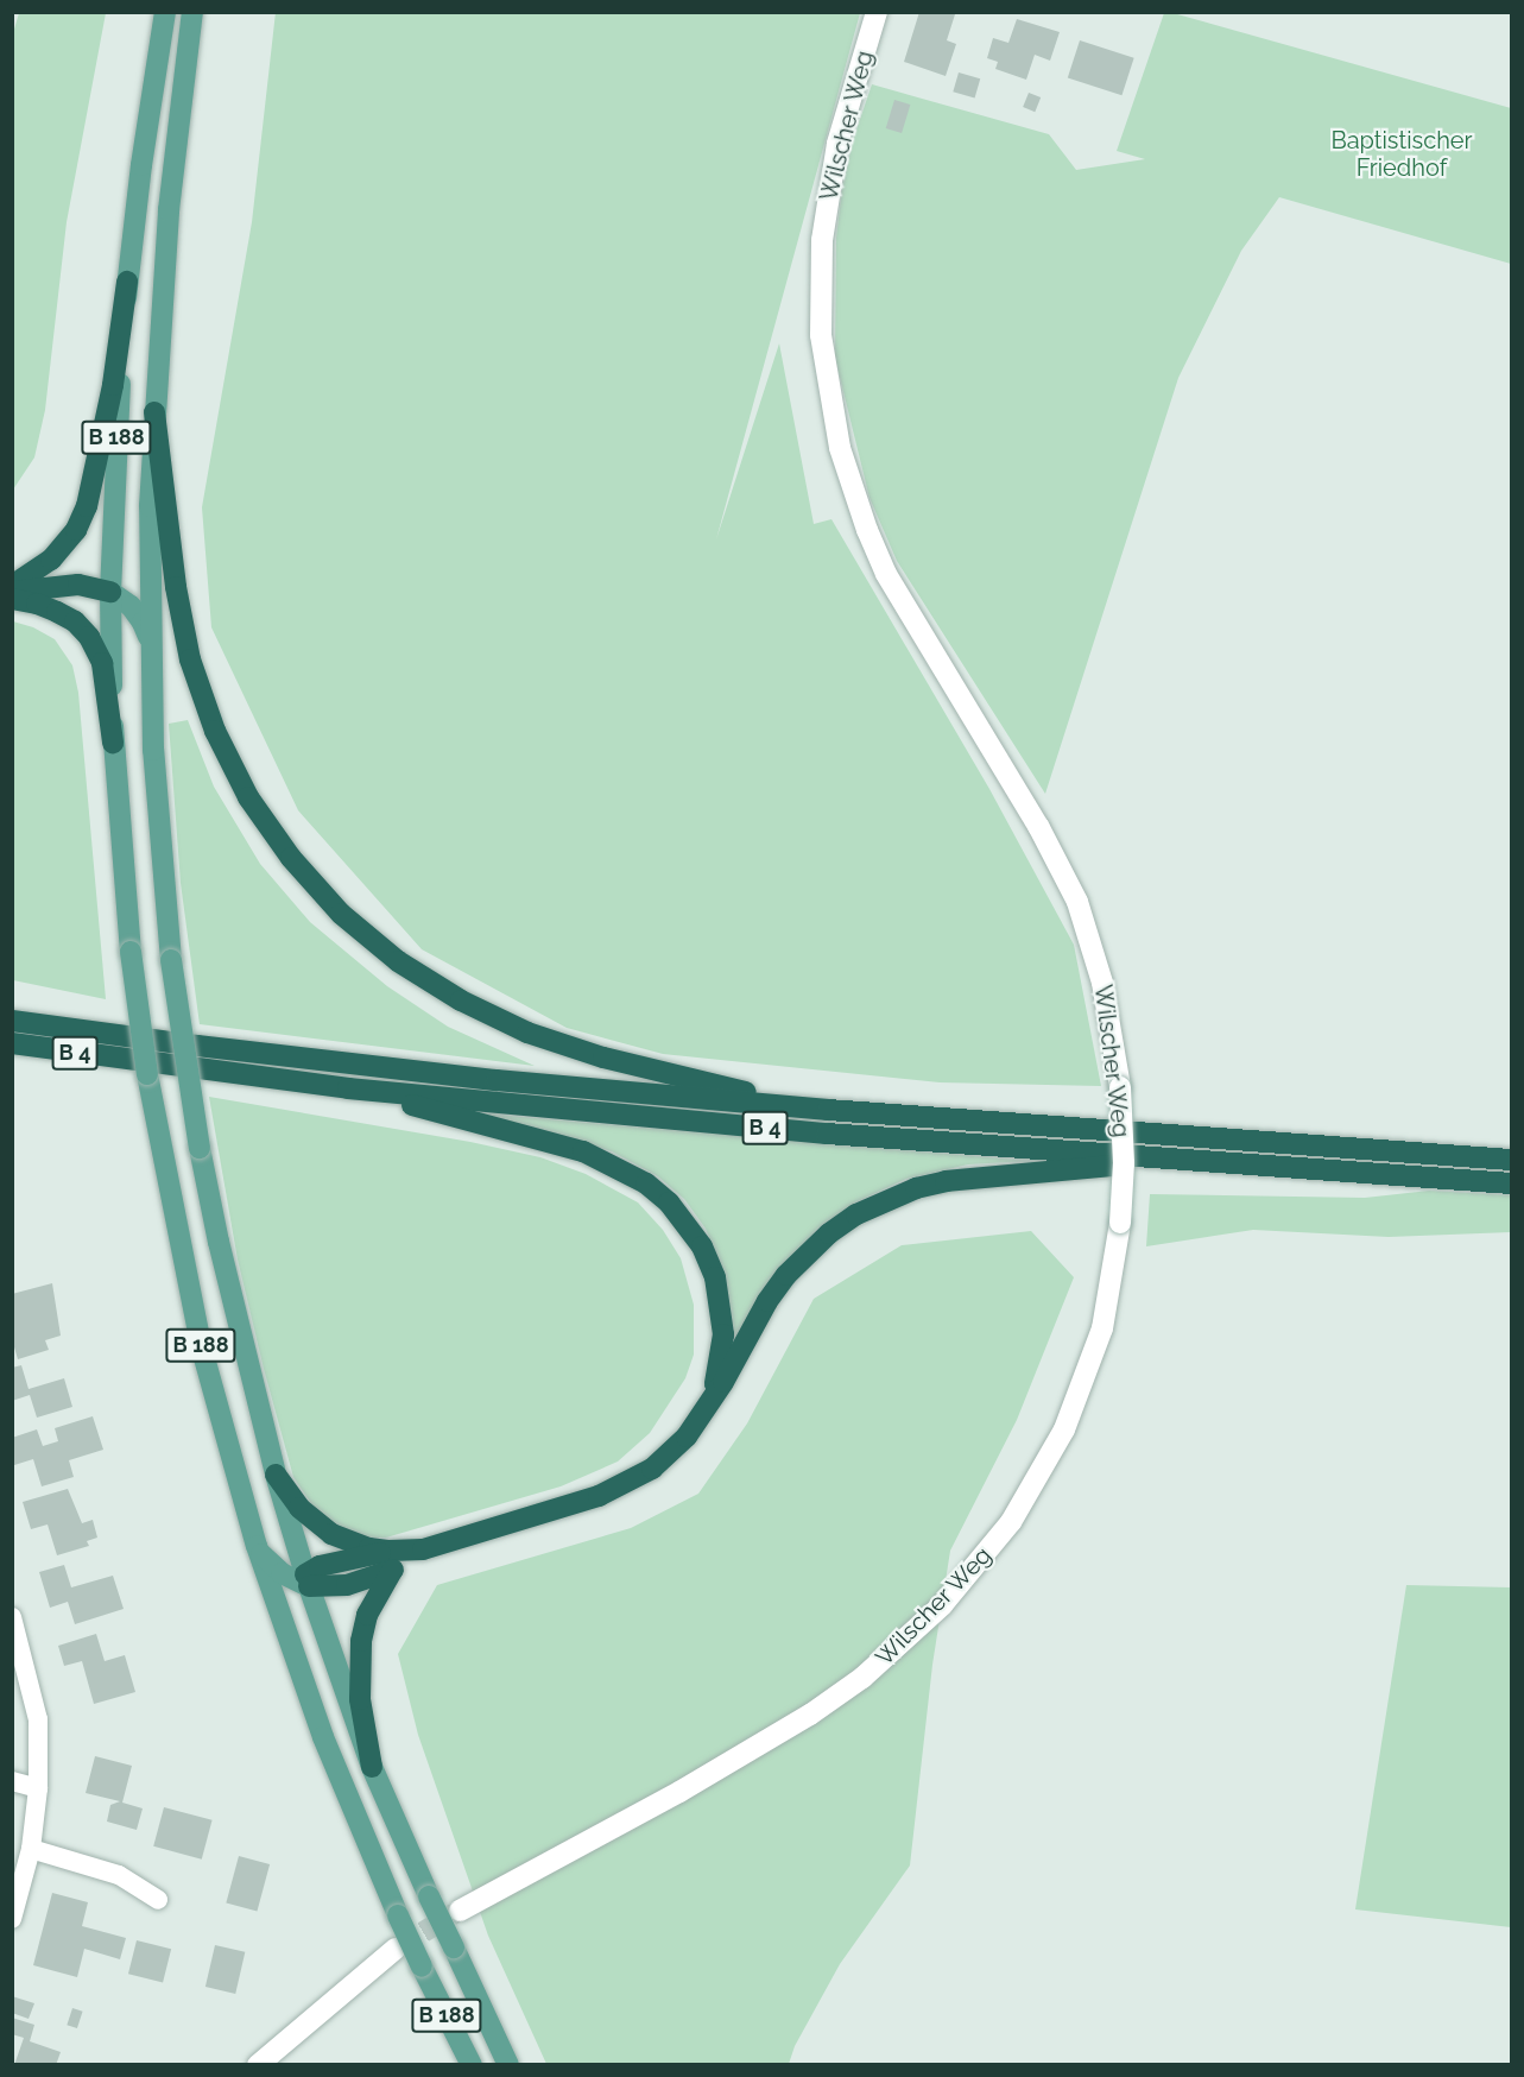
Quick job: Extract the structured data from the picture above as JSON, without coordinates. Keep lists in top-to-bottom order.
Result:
{
  "streets": {
    "highway": ["B 4"],
    "main road": ["B 188"],
    "street": ["Wilscher Weg"]
  },
  "parks": ["Baptistischer Friedhof"]
}
